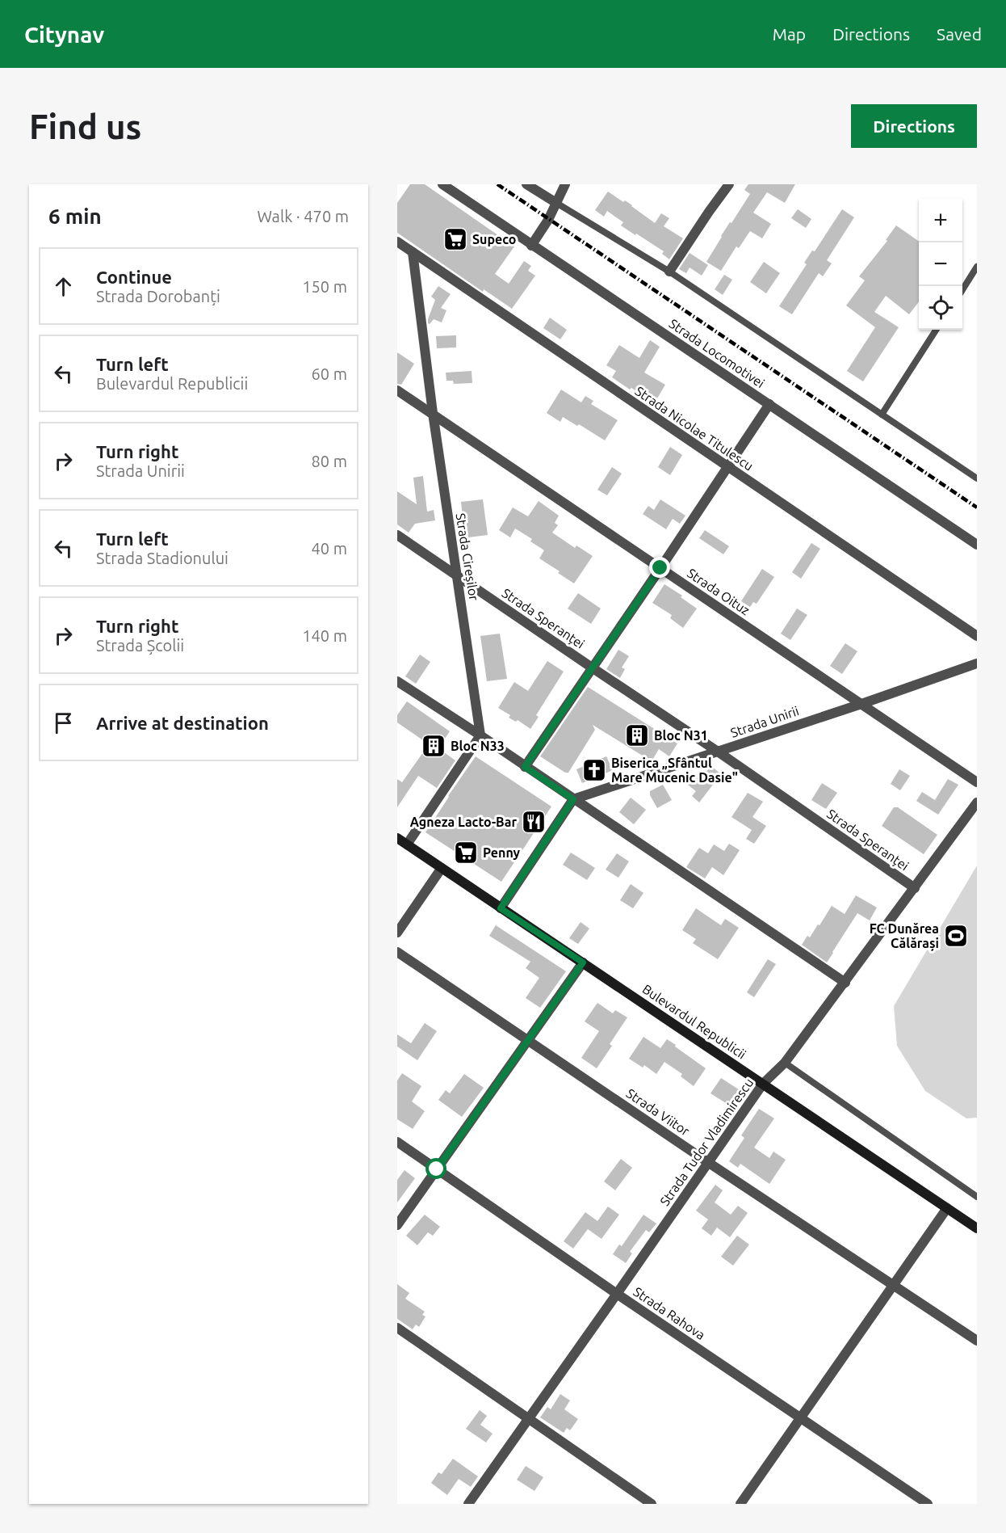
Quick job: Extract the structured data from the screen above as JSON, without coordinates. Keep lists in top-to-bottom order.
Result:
{
  "streets": {
    "main road": ["Bulevardul Republicii"],
    "street": [
      "Strada Locomotivei",
      "Strada Nicolae Titulescu",
      "Strada Cireșilor",
      "Strada Oituz",
      "Strada Speranței",
      "Strada Unirii",
      "Strada Viitor",
      "Strada Tudor Vladimirescu",
      "Strada Rahova"
    ]
  },
  "crossings": [
    ["Strada Nicolae Titulescu", "Strada Cireșilor"],
    ["Strada Cireșilor", "Strada Oituz"],
    ["Strada Cireșilor", "Strada Speranței"],
    ["Strada Oituz", "Strada Unirii"],
    ["Strada Speranței", "Strada Unirii"],
    ["Strada Speranței", "Strada Tudor Vladimirescu"],
    ["Bulevardul Republicii", "Strada Tudor Vladimirescu"],
    ["Strada Viitor", "Strada Tudor Vladimirescu"],
    ["Strada Tudor Vladimirescu", "Strada Rahova"]
  ],
  "places": {
    "supermarket": ["Supeco", "Penny"],
    "building": ["Bloc N31", "Bloc N33"],
    "church": ["Biserica „Sfântul Mare Mucenic Dasie\""],
    "restaurant": ["Agneza Lacto-Bar"],
    "sports": ["FC Dunărea Călărași"]
  },
  "page": {
    "header": "Citynav",
    "nav": ["Map", "Directions", "Saved"],
    "buttons": "Directions",
    "title": "Find us",
    "heading": ["6 min", "Walk · 470 m"],
    "map_buttons": ["+", "−"],
    "list": [
      ["Continue", "Strada Dorobanți", "150 m"],
      ["Turn left", "Bulevardul Republicii", "60 m"],
      ["Turn right", "Strada Unirii", "80 m"],
      ["Turn left", "Strada Stadionului", "40 m"],
      ["Turn right", "Strada Școlii", "140 m"],
      "Arrive at destination"
    ]
  }
}
